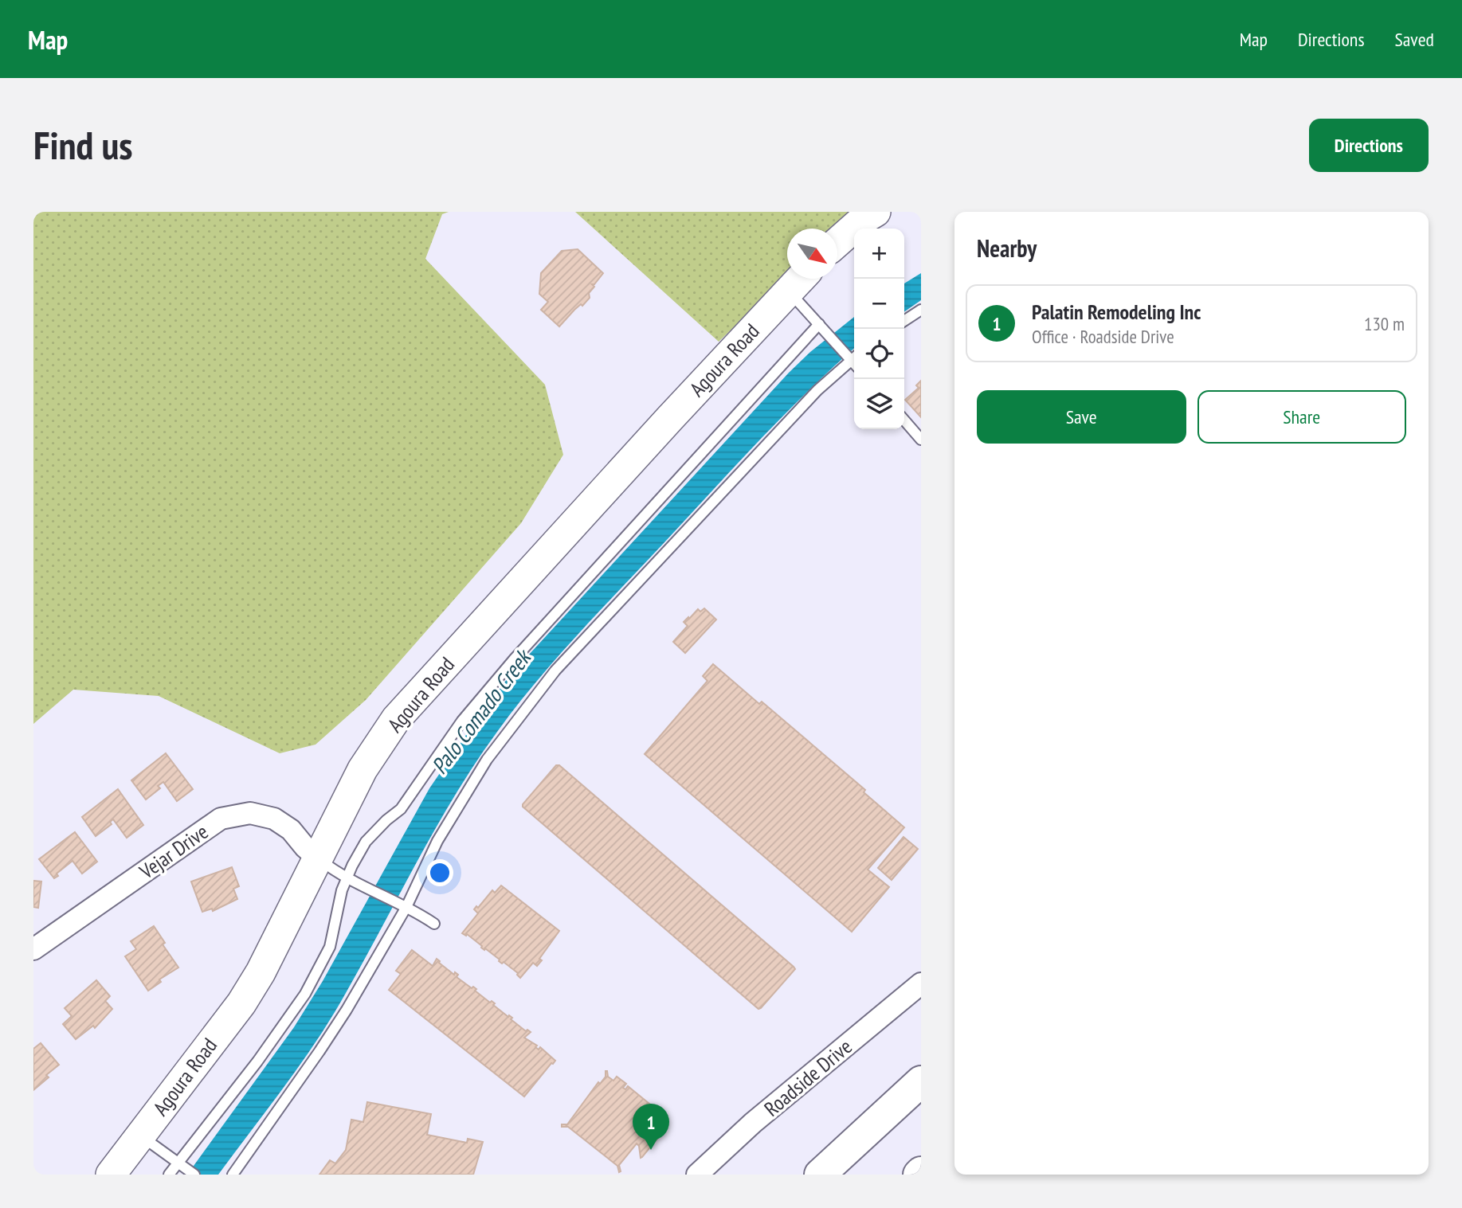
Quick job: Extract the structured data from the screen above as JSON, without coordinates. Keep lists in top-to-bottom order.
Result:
{
  "streets": {
    "main road": ["Agoura Road"],
    "street": ["Vejar Drive", "Roadside Drive"]
  },
  "crossings": [
    ["Agoura Road", "Vejar Drive"]
  ],
  "water": ["Palo Comado Creek"],
  "north": "bottom right",
  "page": {
    "header": "Map",
    "nav": ["Map", "Directions", "Saved"],
    "buttons": [
      "Directions",
      ["Save", "Share"]
    ],
    "title": "Find us",
    "heading": "Nearby",
    "map_buttons": ["+", "−"],
    "list": [
      {
        "mark": "1",
        "name": "Palatin Remodeling Inc",
        "note": "Office · Roadside Drive",
        "value": "130 m"
      }
    ],
    "pins": "1"
  }
}
